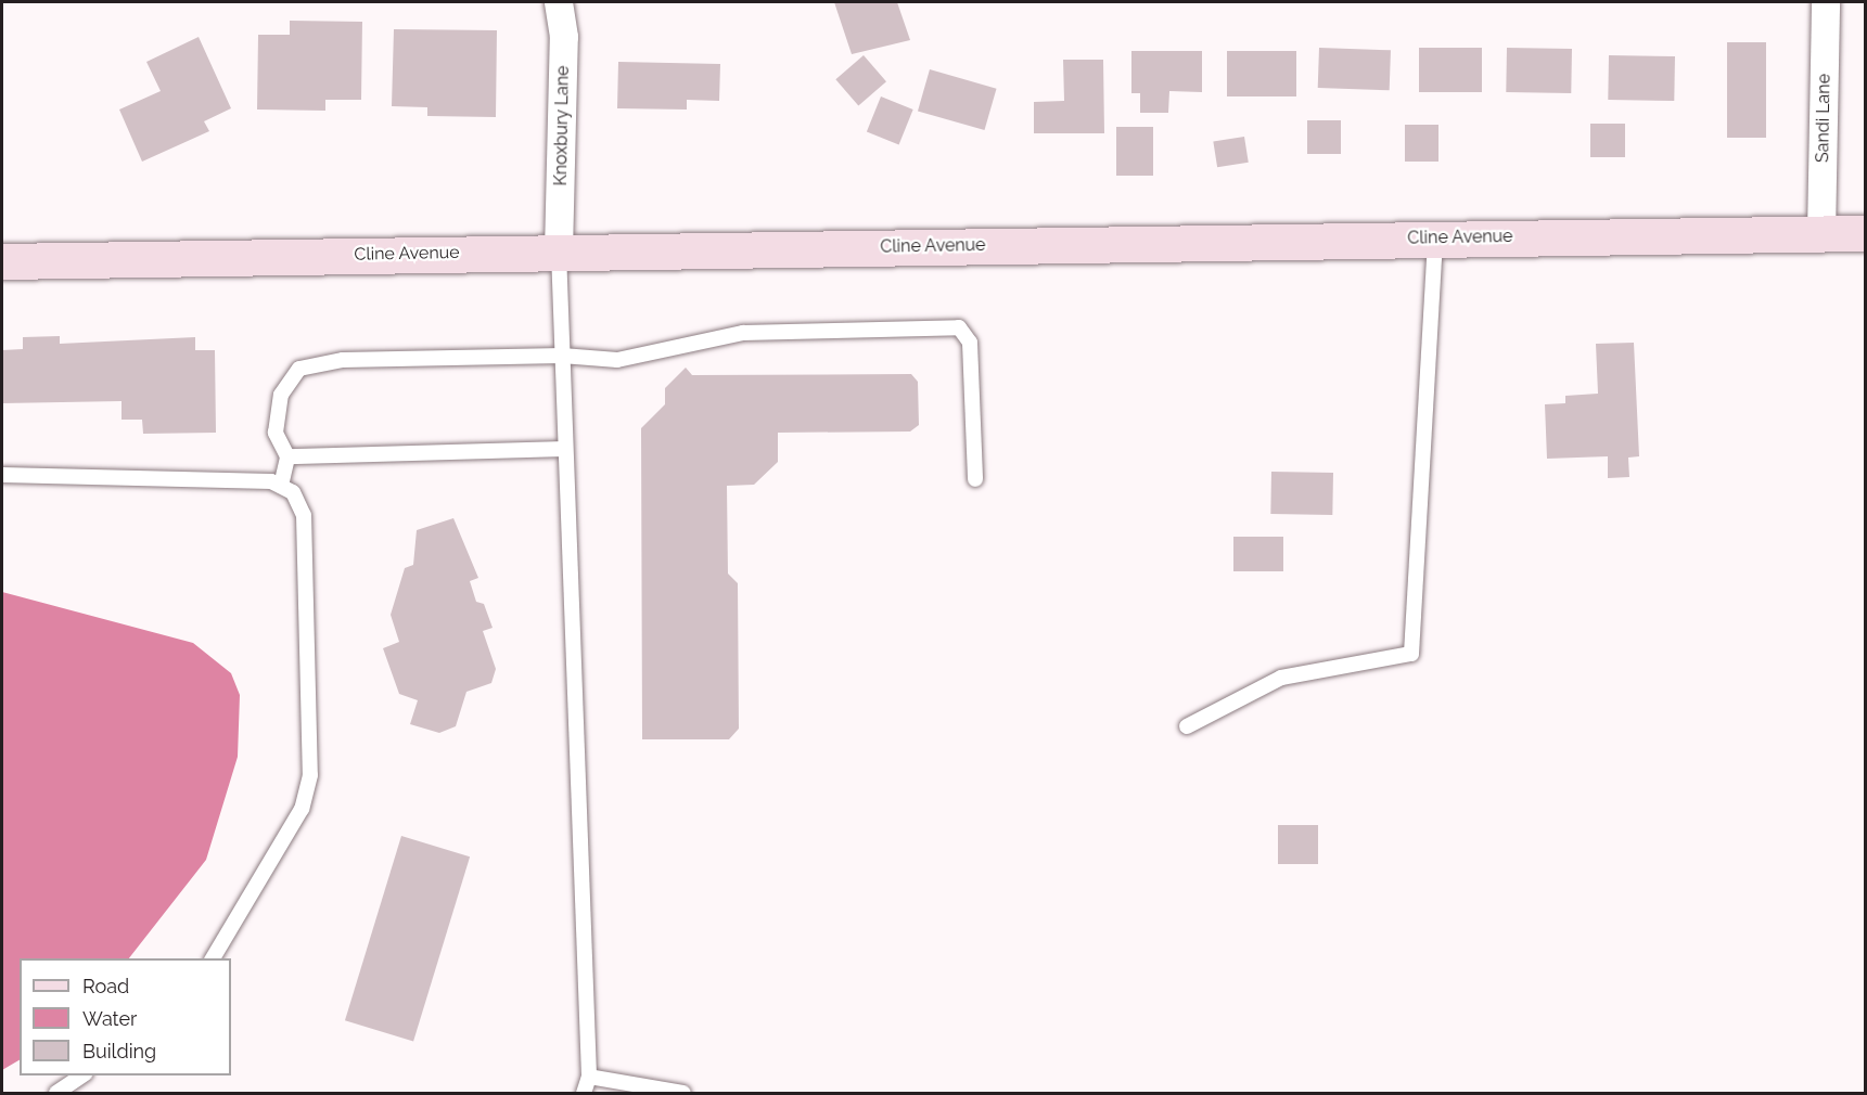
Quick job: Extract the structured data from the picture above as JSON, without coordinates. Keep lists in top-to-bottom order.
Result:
{
  "streets": {
    "street": ["Sandi Lane", "Knoxbury Lane", "Cline Avenue"]
  },
  "crossings": [
    ["Sandi Lane", "Cline Avenue"],
    ["Knoxbury Lane", "Cline Avenue"]
  ],
  "legend": ["Road", "Water", "Building"]
}
